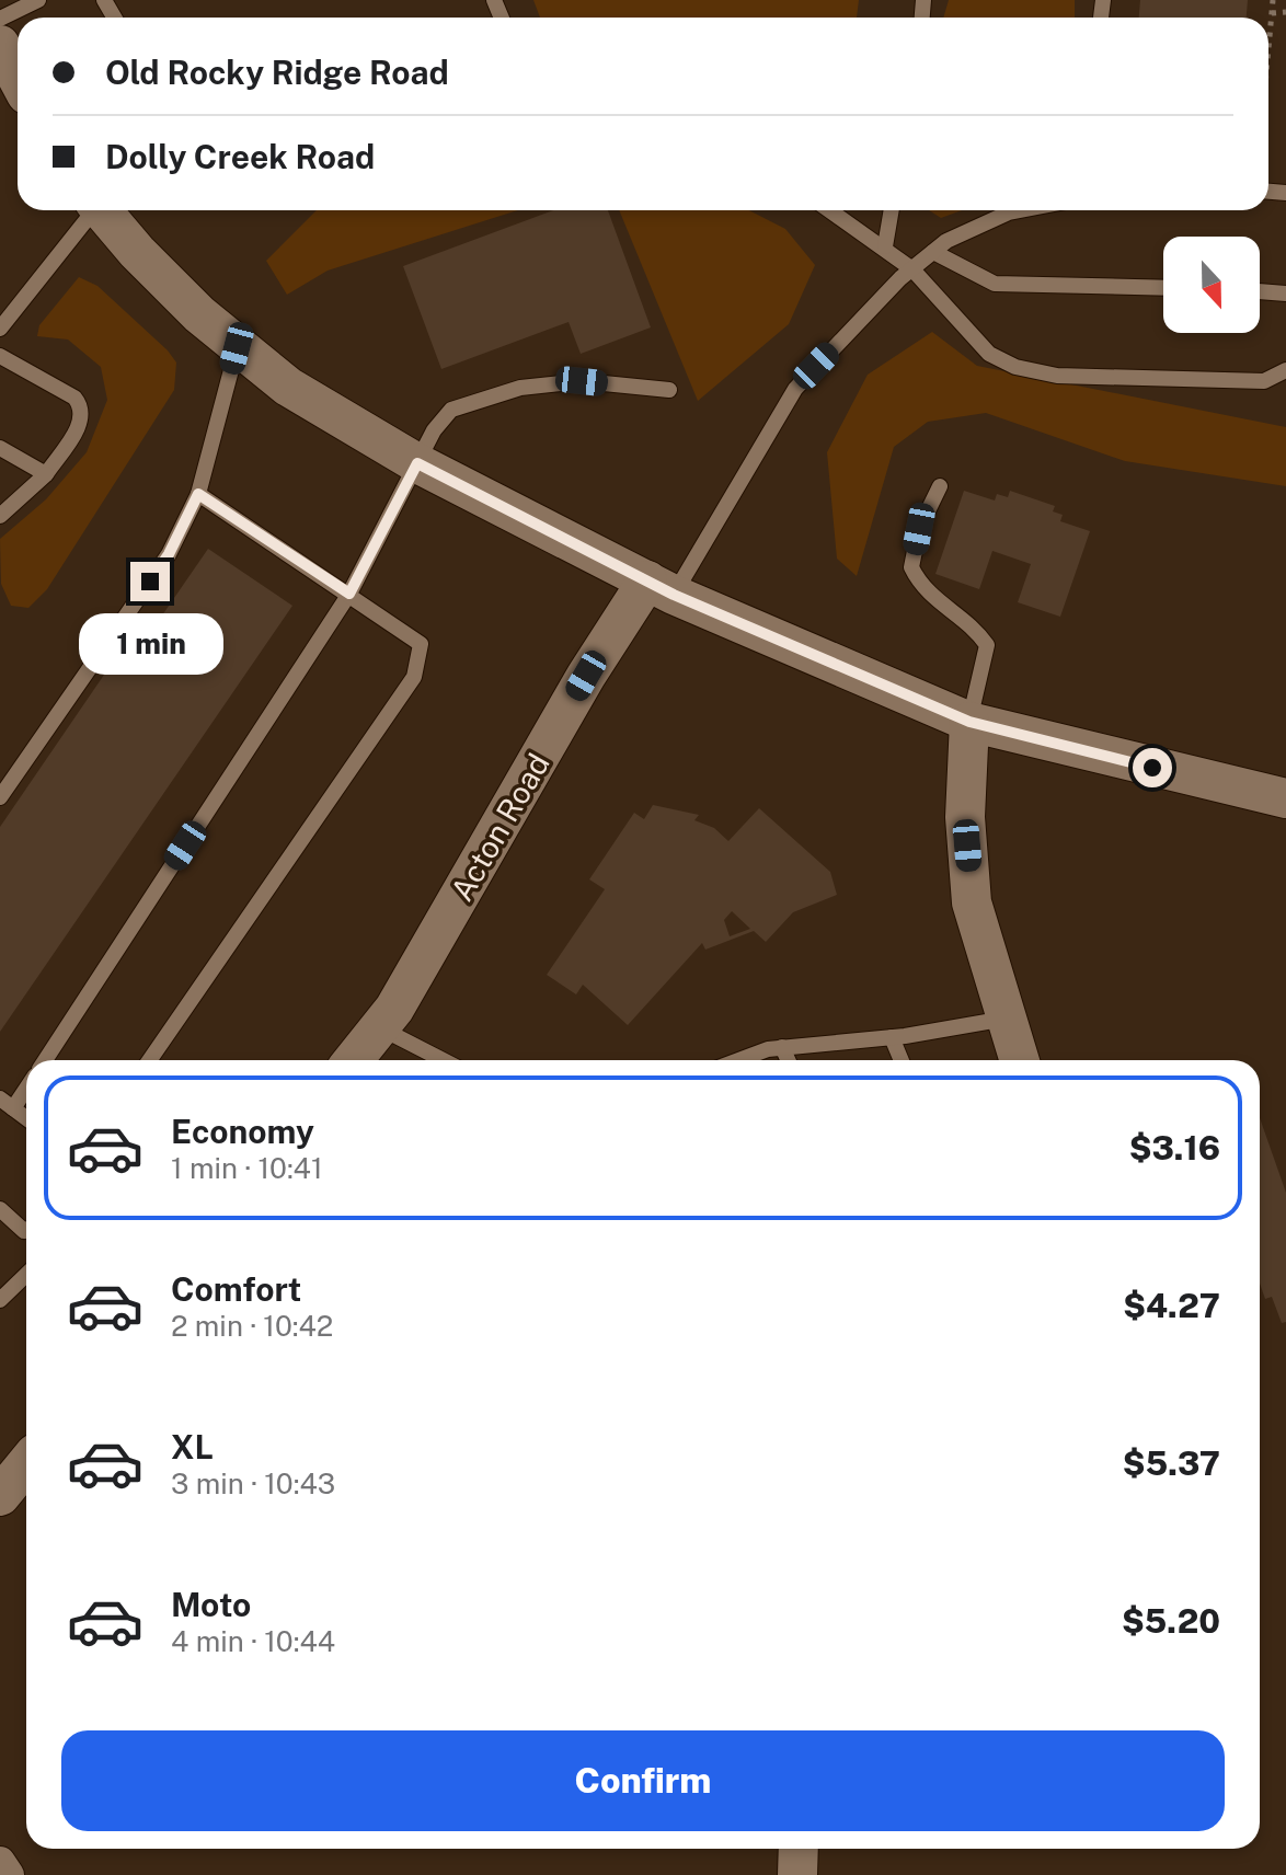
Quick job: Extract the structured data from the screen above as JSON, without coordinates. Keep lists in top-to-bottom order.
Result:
{
  "streets": {
    "street": ["Acton Road"]
  },
  "north": "bottom",
  "page": {
    "banner": ["Old Rocky Ridge Road", "Dolly Creek Road"],
    "bubble": "1 min",
    "list": [
      {
        "name": "Economy",
        "note": "1 min · 10:41",
        "value": "$3.16"
      },
      {
        "name": "Comfort",
        "note": "2 min · 10:42",
        "value": "$4.27"
      },
      {
        "name": "XL",
        "note": "3 min · 10:43",
        "value": "$5.37"
      },
      {
        "name": "Moto",
        "note": "4 min · 10:44",
        "value": "$5.20"
      }
    ],
    "buttons": "Confirm"
  }
}
